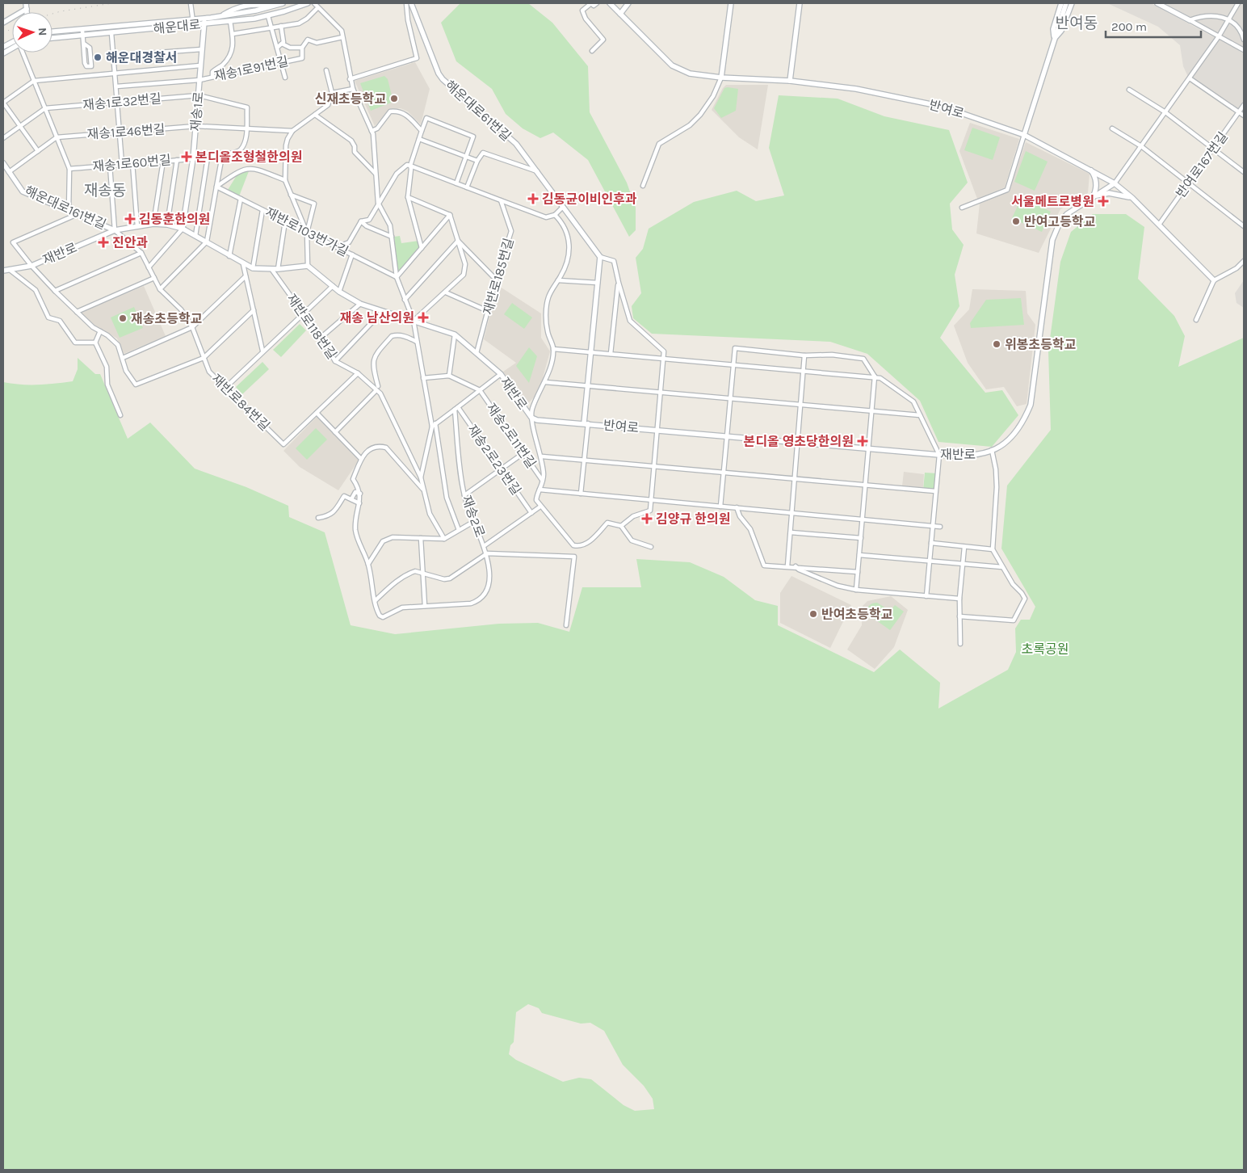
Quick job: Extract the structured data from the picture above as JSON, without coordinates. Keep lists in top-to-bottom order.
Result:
{
  "streets": {
    "main road": [
      "해운대로",
      "반여로",
      "해운대로61번길",
      "재송1로",
      "해운대로161번길",
      "재반로"
    ],
    "street": [
      "재송1로91번길",
      "재송1로32번길",
      "재송1로46번길",
      "재송1로60번길",
      "반여로167번길",
      "재반로103번가길",
      "재반로185번길",
      "재반로118번길",
      "재반로84번길",
      "재송2로11번길",
      "재송2로23번길",
      "재송2로"
    ]
  },
  "crossings": [
    ["해운대로", "재송1로"],
    ["재송1로91번길", "재송1로"],
    ["재송1로32번길", "재송1로"],
    ["재송1로32번길", "재송1로46번길"],
    ["재송1로32번길", "재송1로60번길"],
    ["반여로", "반여로167번길"],
    ["반여로", "재반로"],
    ["재송1로", "재송1로46번길"],
    ["재송1로", "재송1로60번길"],
    ["재송1로", "재반로"],
    ["재송1로46번길", "재송1로60번길"],
    ["해운대로161번길", "재반로"],
    ["해운대로161번길", "재반로84번길"],
    ["재반로", "재반로185번길"],
    ["재반로", "재반로118번길"],
    ["재반로", "재반로84번길"],
    ["재반로", "재송2로11번길"],
    ["재송2로23번길", "재송2로"]
  ],
  "districts": ["반여동", "재송동"],
  "parks": ["초록공원"],
  "places": {
    "other": [
      "해운대경찰서",
      "신재초등학교",
      "반여고등학교",
      "재송초등학교",
      "위봉초등학교",
      "반여초등학교"
    ],
    "health": [
      "본디올조형철한의원",
      "김동균이비인후과",
      "서울메트로병원",
      "김동훈한의원",
      "진안과",
      "재송 남산의원",
      "본디올 영초당한의원",
      "김양규 한의원"
    ]
  },
  "scale_bar": "200 m",
  "north": "right"
}
